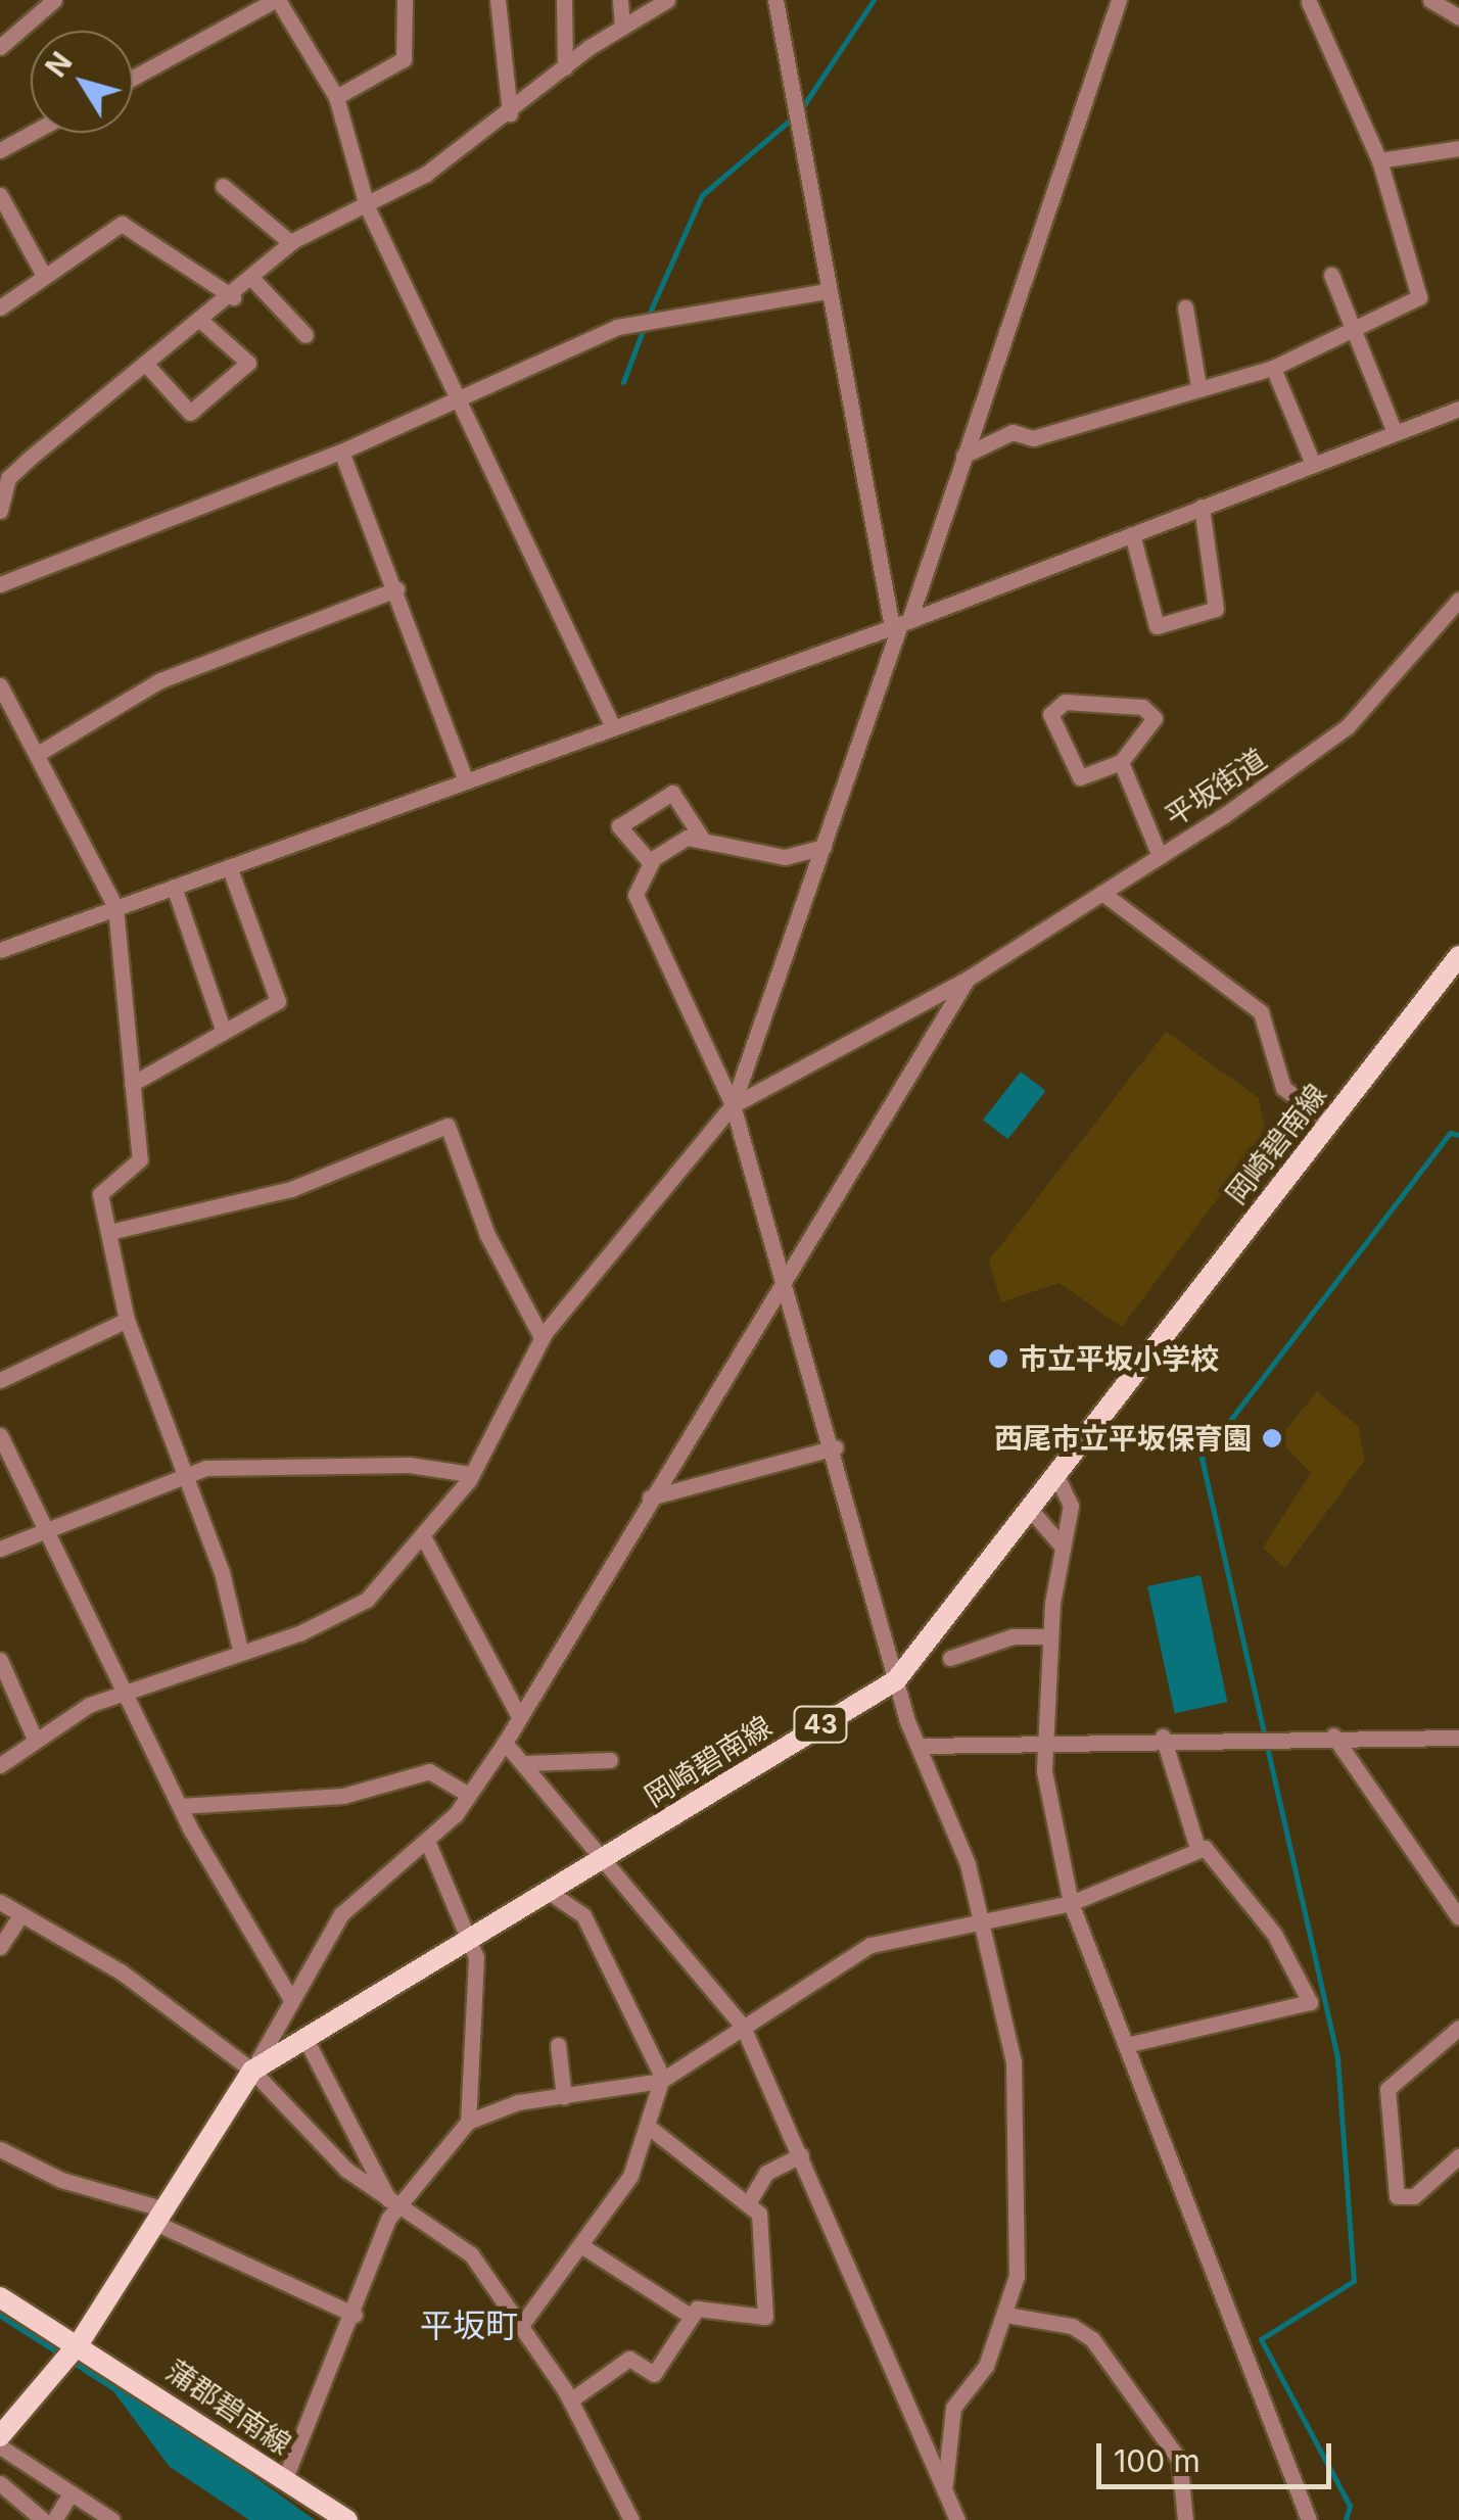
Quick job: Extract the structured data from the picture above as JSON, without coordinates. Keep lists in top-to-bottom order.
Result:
{
  "streets": {
    "main road": ["岡崎碧南線", "43", "蒲郡碧南線"],
    "street": ["平坂街道"]
  },
  "crossings": [
    ["岡崎碧南線", "蒲郡碧南線"]
  ],
  "districts": ["平坂町"],
  "places": ["市立平坂小学校", "西尾市立平坂保育園"],
  "scale_bar": "100 m",
  "north": "top left"
}
